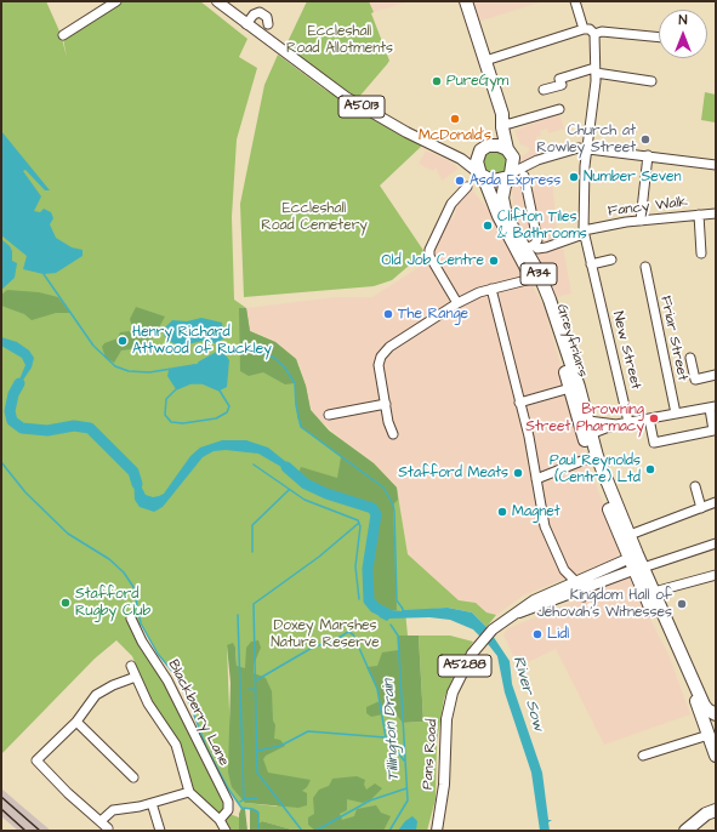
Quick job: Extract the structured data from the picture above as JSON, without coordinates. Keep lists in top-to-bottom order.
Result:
{
  "streets": {
    "highway": ["A34", "Greyfriars"],
    "main road": ["A5013", "A5288", "Pans Road"],
    "street": [
      "Fancy Walk",
      "Friar Street",
      "New Street",
      "Blackberry Lane"
    ]
  },
  "crossings": [
    ["A5013", "A34"],
    ["A5013", "Greyfriars"],
    ["Fancy Walk", "Greyfriars"],
    ["Fancy Walk", "New Street"],
    ["A34", "Greyfriars"],
    ["A34", "Pans Road"]
  ],
  "water": ["River Sow", "Tillington Drain"],
  "parks": ["Eccleshall Road Allotments", "Eccleshall Road Cemetery", "Doxey Marshes Nature Reserve"],
  "places": [
    "PureGym",
    "McDonald's",
    "Church at Rowley Street",
    "Number Seven",
    "Asda Express",
    "Clifton Tiles & Bathrooms",
    "Old Job Centre",
    "The Range",
    "Henry Richard Attwood of Ruckley",
    "Browning Street Pharmacy",
    "Paul Reynolds (Centre) Ltd",
    "Stafford Meats",
    "Magnet",
    "Stafford Rugby Club",
    "Kingdom Hall of Jehovah's Witnesses",
    "Lidl"
  ],
  "north": "top"
}
